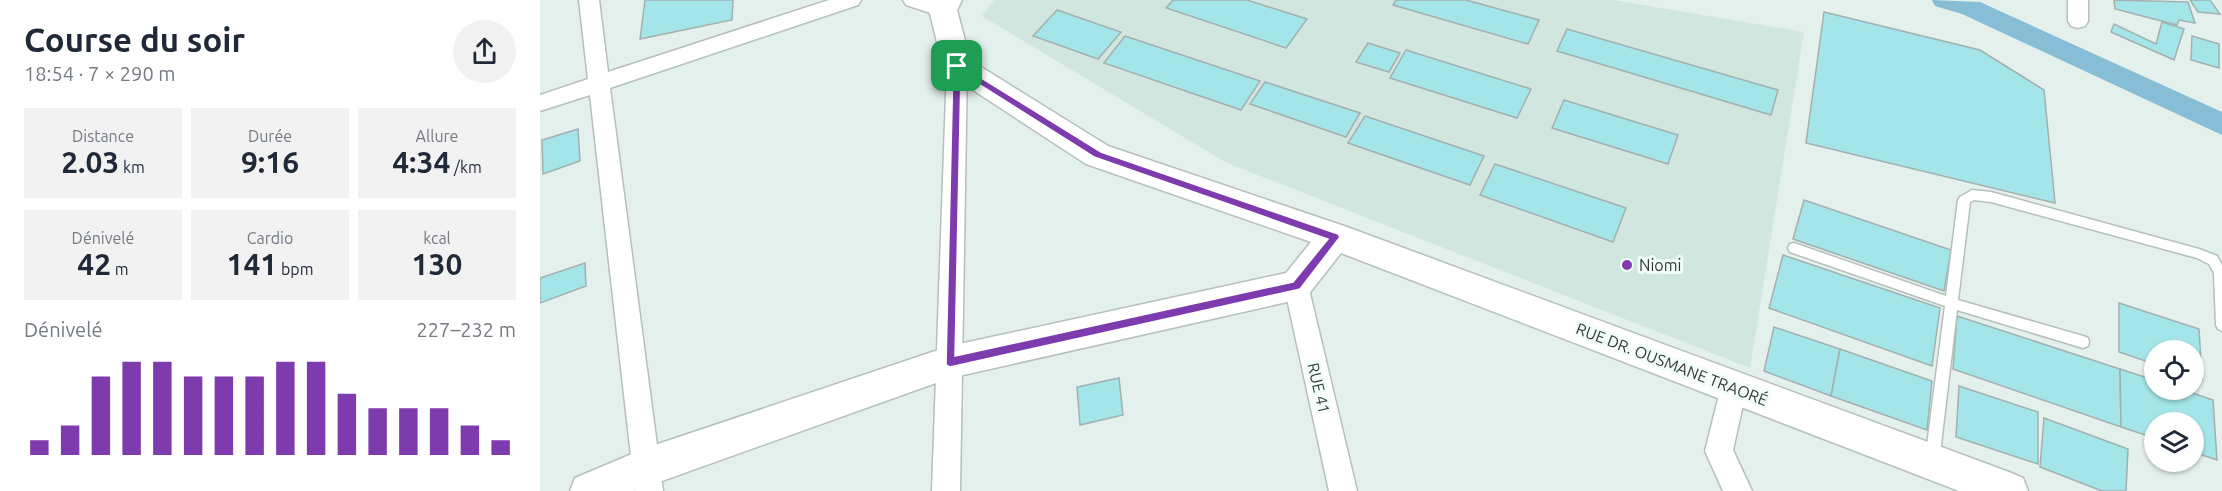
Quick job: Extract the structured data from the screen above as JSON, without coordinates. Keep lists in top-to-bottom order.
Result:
{
  "streets": {
    "main road": ["RUE DR. OUSMANE TRAORÉ"],
    "street": ["RUE 41"]
  },
  "places": ["Niomi"],
  "page": {
    "heading": ["Course du soir", "18:54 · 7 × 290 m"],
    "stats": [
      ["Distance", "2.03 km"],
      ["Durée", "9:16"],
      ["Allure", "4:34 /km"],
      ["Dénivelé", "42 m"],
      ["Cardio", "141 bpm"],
      ["kcal", "130"]
    ],
    "chart": ["Dénivelé", "227–232 m"]
  }
}
